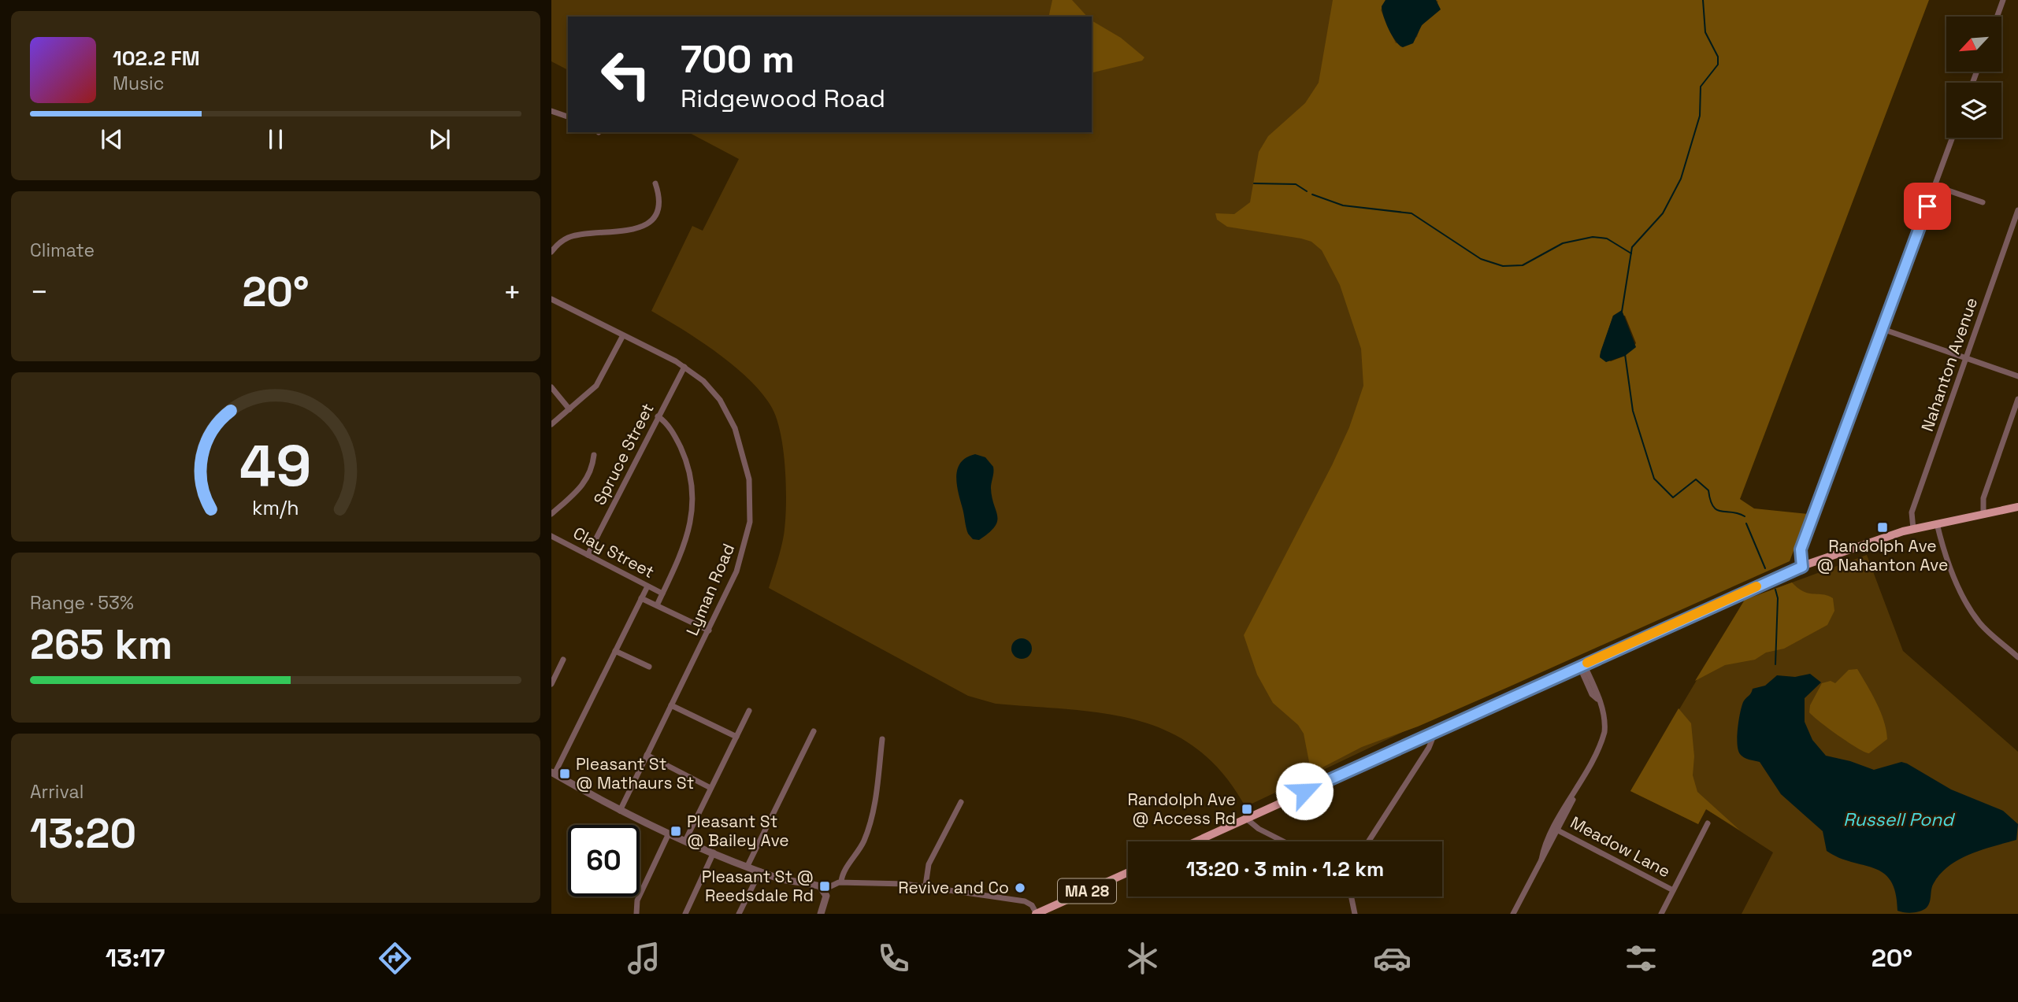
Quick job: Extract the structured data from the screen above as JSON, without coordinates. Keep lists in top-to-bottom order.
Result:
{
  "streets": {
    "main road": ["MA 28"],
    "street": [
      "Nahanton Avenue",
      "Spruce Street",
      "Clay Street",
      "Lyman Road",
      "Meadow Lane"
    ]
  },
  "crossings": [
    ["Spruce Street", "Clay Street"],
    ["Spruce Street", "Lyman Road"]
  ],
  "water": ["Russell Pond"],
  "places": {
    "transit": [
      "Randolph Ave @ Nahanton Ave",
      "Pleasant St @ Mathaurs St",
      "Randolph Ave @ Access Rd",
      "Pleasant St @ Bailey Ave",
      "Pleasant St @ Reedsdale Rd"
    ],
    "other": ["Revive and Co"]
  },
  "north": "bottom left",
  "page": {
    "turn": ["700 m", "Ridgewood Road"],
    "song": ["102.2 FM", "Music"],
    "tile": [
      "Climate",
      ["Range · 53%", "265 km"],
      ["Arrival", "13:20"]
    ],
    "heat": ["−", "20°", "+"],
    "limit": "60",
    "trip": "13:20 · 3 min · 1.2 km",
    "tabs": ["13:17", "20°"],
    "gauge": ["49", "km/h"]
  }
}
